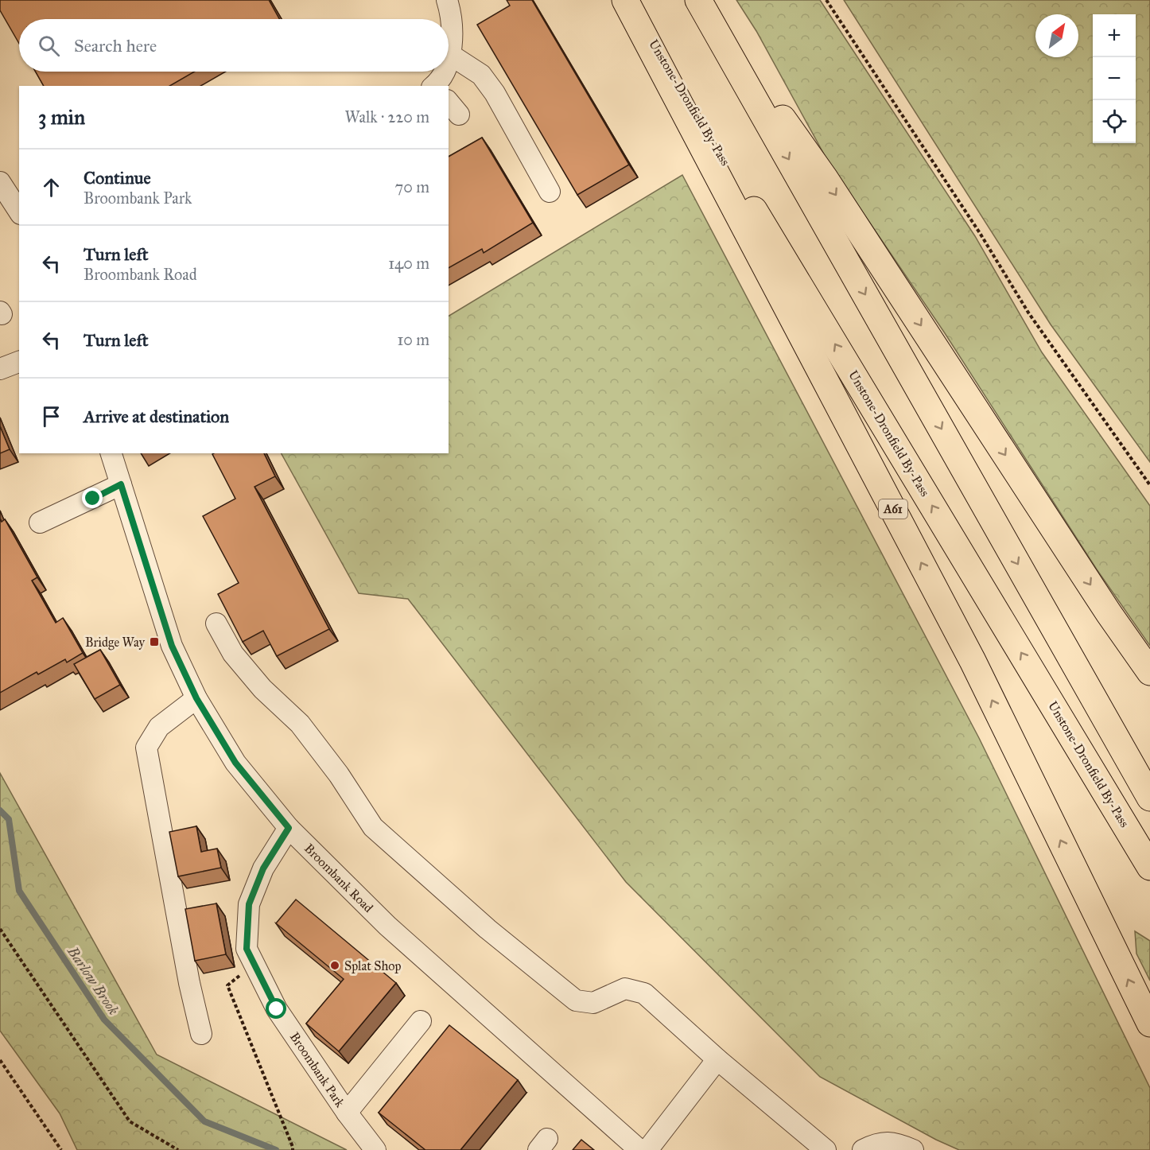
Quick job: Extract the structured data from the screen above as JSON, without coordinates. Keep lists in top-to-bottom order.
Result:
{
  "streets": {
    "highway": ["Unstone-Dronfield By-Pass", "A61"],
    "street": ["Broombank Road", "Broombank Park"]
  },
  "crossings": [
    ["Unstone-Dronfield By-Pass", "A61"],
    ["Broombank Road", "Broombank Park"]
  ],
  "water": ["Barlow Brook"],
  "places": {
    "transit": ["Bridge Way"],
    "other": ["Splat Shop"]
  },
  "north": "top right",
  "page": {
    "map_buttons": ["+", "−"],
    "search": "Search here",
    "heading": ["3 min", "Walk · 220 m"],
    "list": [
      ["Continue", "Broombank Park", "70 m"],
      ["Turn left", "Broombank Road", "140 m"],
      ["Turn left", "10 m"],
      "Arrive at destination"
    ]
  }
}
